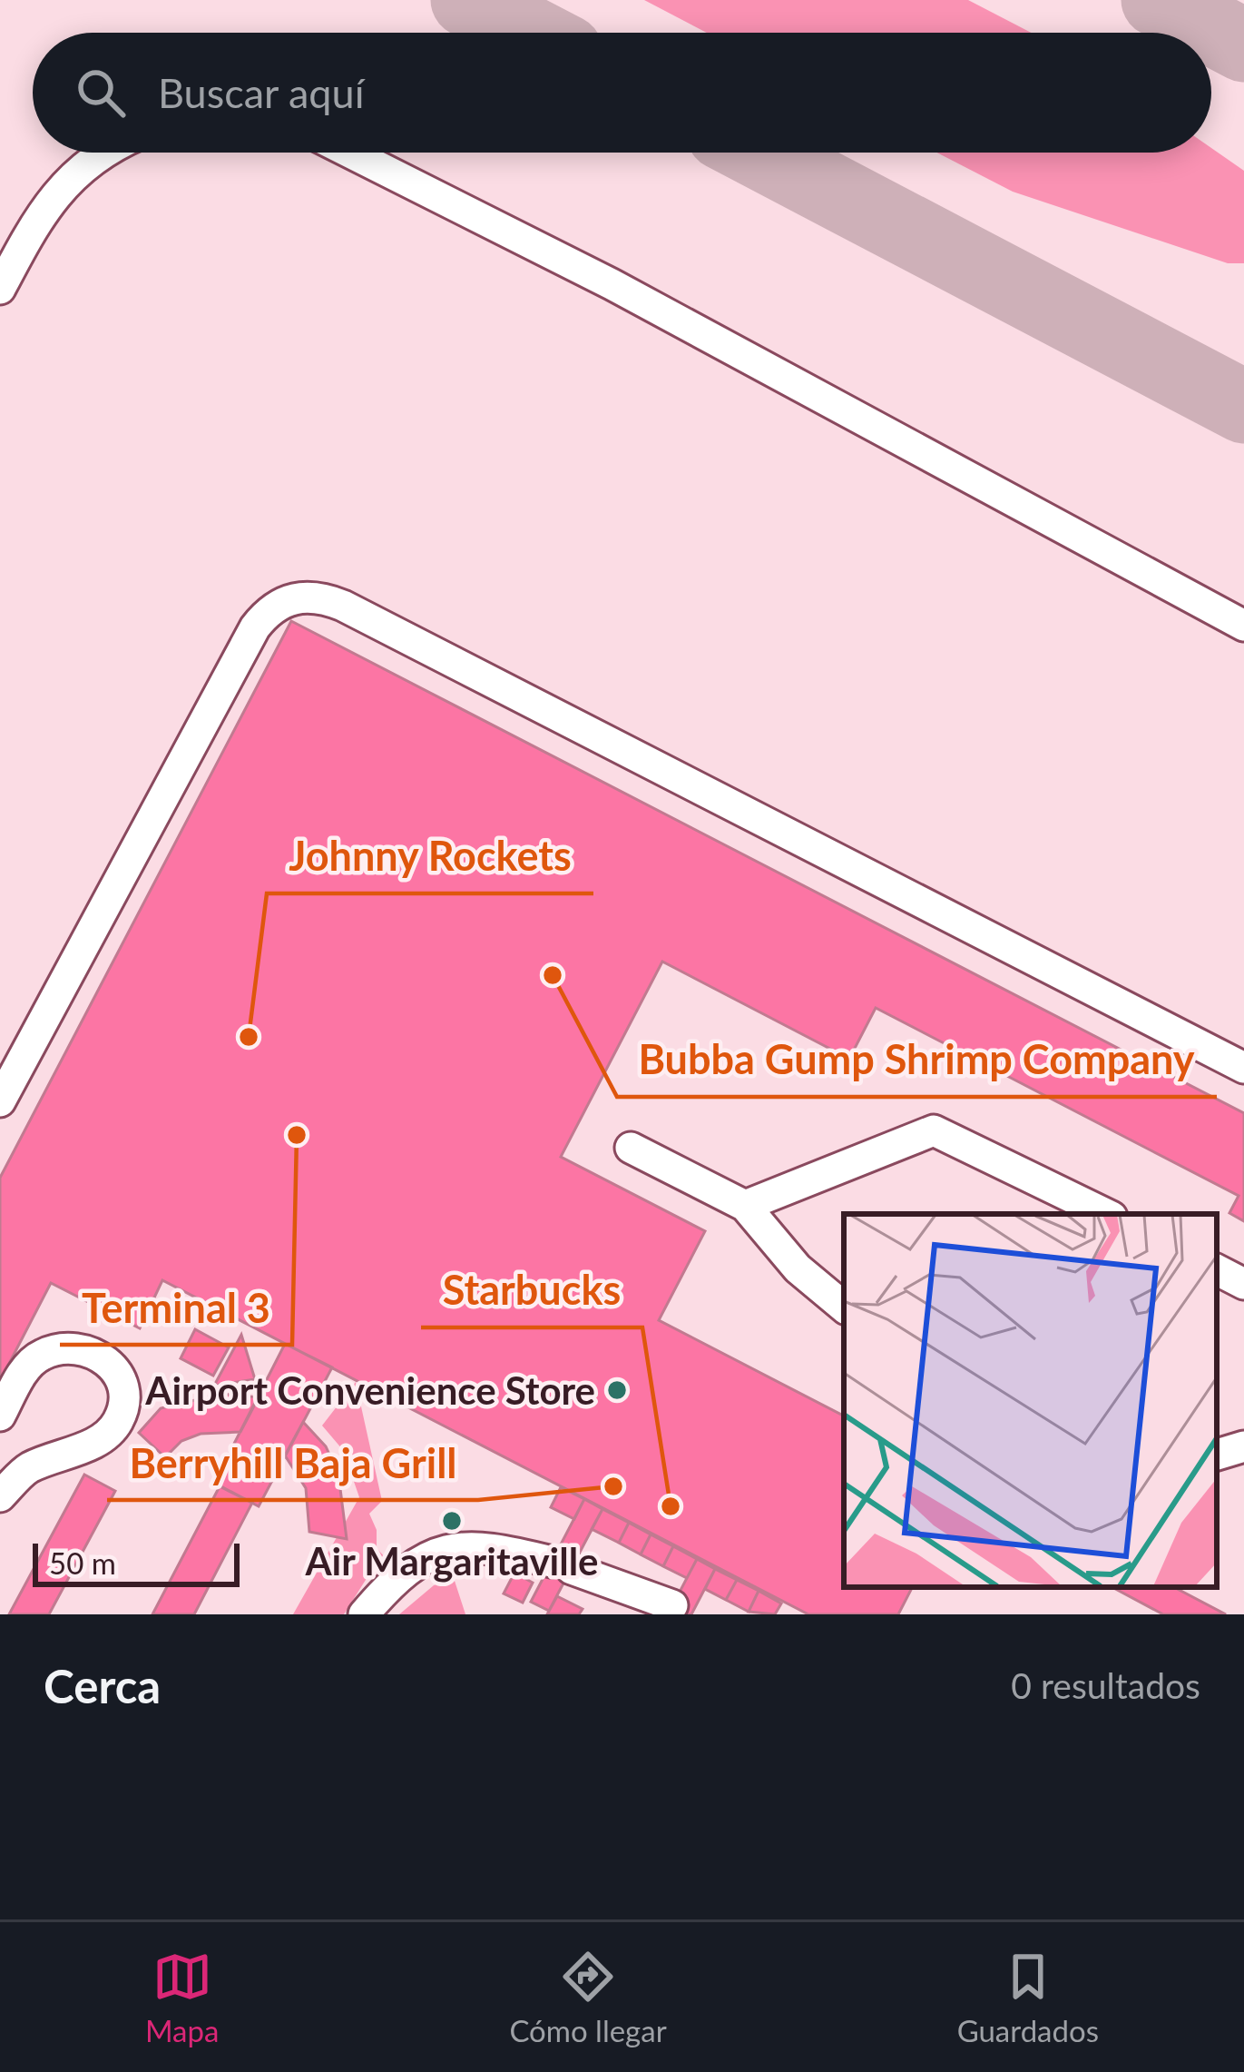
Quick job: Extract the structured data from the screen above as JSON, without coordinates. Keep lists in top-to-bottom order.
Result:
{
  "places": [
    "Bubba Gump Shrimp Company",
    "Johnny Rockets",
    "Terminal 3",
    "Airport Convenience Store",
    "Berryhill Baja Grill",
    "Starbucks",
    "Air Margaritaville"
  ],
  "scale_bar": "50 m",
  "page": {
    "search": "Buscar aquí",
    "scale": "50 m",
    "heading": ["Cerca", "0 resultados"],
    "nav": ["Mapa", "Cómo llegar", "Guardados"]
  }
}
